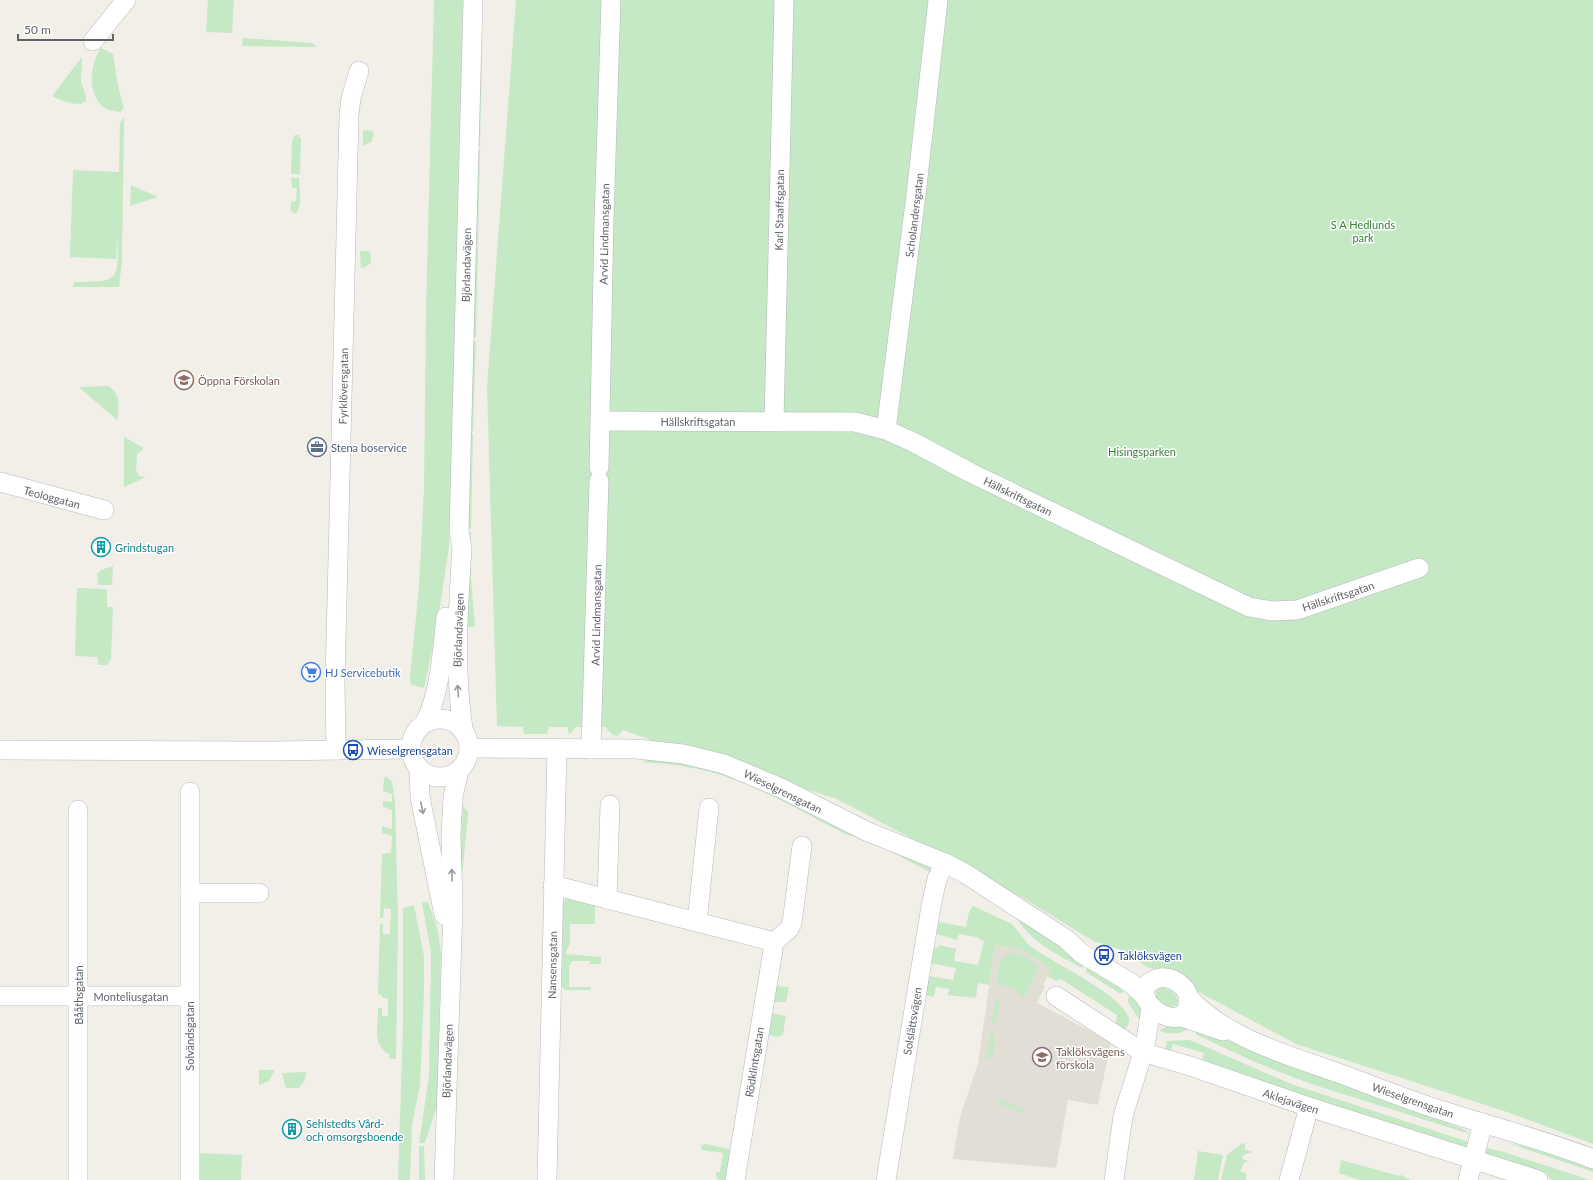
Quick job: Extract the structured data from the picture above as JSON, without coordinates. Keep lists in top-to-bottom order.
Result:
{
  "streets": {
    "street": [
      "Karl Staaffsgatan",
      "Scholandersgatan",
      "Arvid Lindmansgatan",
      "Björlandavägen",
      "Fyrklöversgatan",
      "Hällskriftsgatan",
      "Teologgatan",
      "Wieselgrensgatan",
      "Nansensgatan",
      "Bååthsgatan",
      "Monteliusgatan",
      "Solslättsvägen",
      "Solvändsgatan",
      "Rödklintsgatan",
      "Aklejavägen"
    ]
  },
  "crossings": [
    ["Karl Staaffsgatan", "Hällskriftsgatan"],
    ["Scholandersgatan", "Hällskriftsgatan"],
    ["Arvid Lindmansgatan", "Hällskriftsgatan"],
    ["Arvid Lindmansgatan", "Wieselgrensgatan"],
    ["Björlandavägen", "Wieselgrensgatan"],
    ["Wieselgrensgatan", "Nansensgatan"],
    ["Wieselgrensgatan", "Solslättsvägen"],
    ["Bååthsgatan", "Monteliusgatan"],
    ["Monteliusgatan", "Solvändsgatan"]
  ],
  "parks": ["S A Hedlunds park", "Hisingsparken"],
  "places": {
    "school or university": ["Öppna Förskolan", "Taklöksvägens förskola"],
    "office": ["Stena boservice"],
    "building": ["Grindstugan", "Sehlstedts Vård- och omsorgsboende"],
    "supermarket": ["HJ Servicebutik"],
    "bus stop": ["Wieselgrensgatan", "Taklöksvägen"]
  },
  "scale_bar": "50 m"
}
